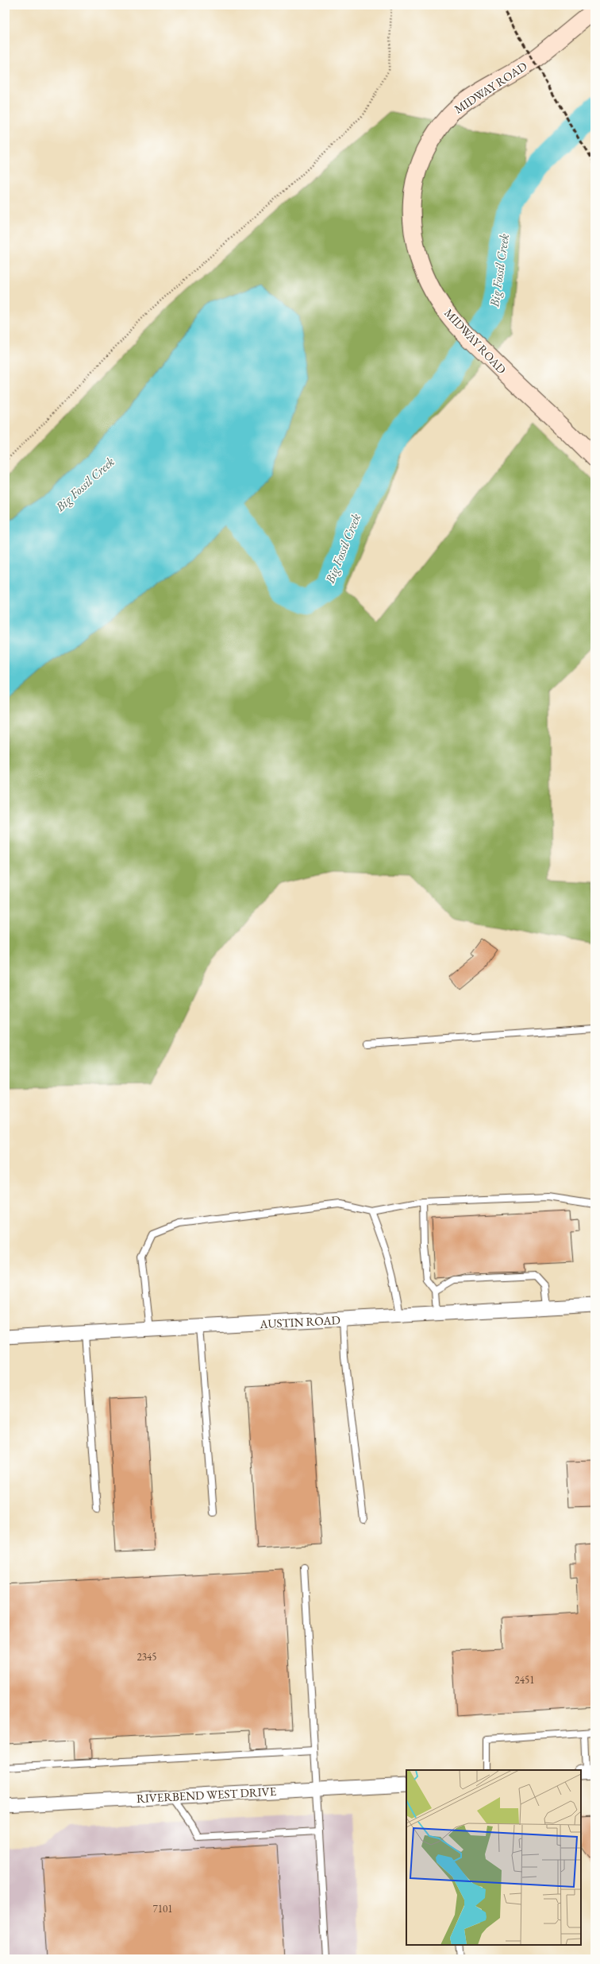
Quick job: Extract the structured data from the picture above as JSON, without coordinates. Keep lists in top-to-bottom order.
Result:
{
  "streets": {
    "main road": ["MIDWAY ROAD"],
    "street": ["AUSTIN ROAD", "RIVERBEND WEST DRIVE"]
  },
  "water": ["Big Fossil Creek"],
  "house_numbers": ["2345", "2451", "7101"]
}
